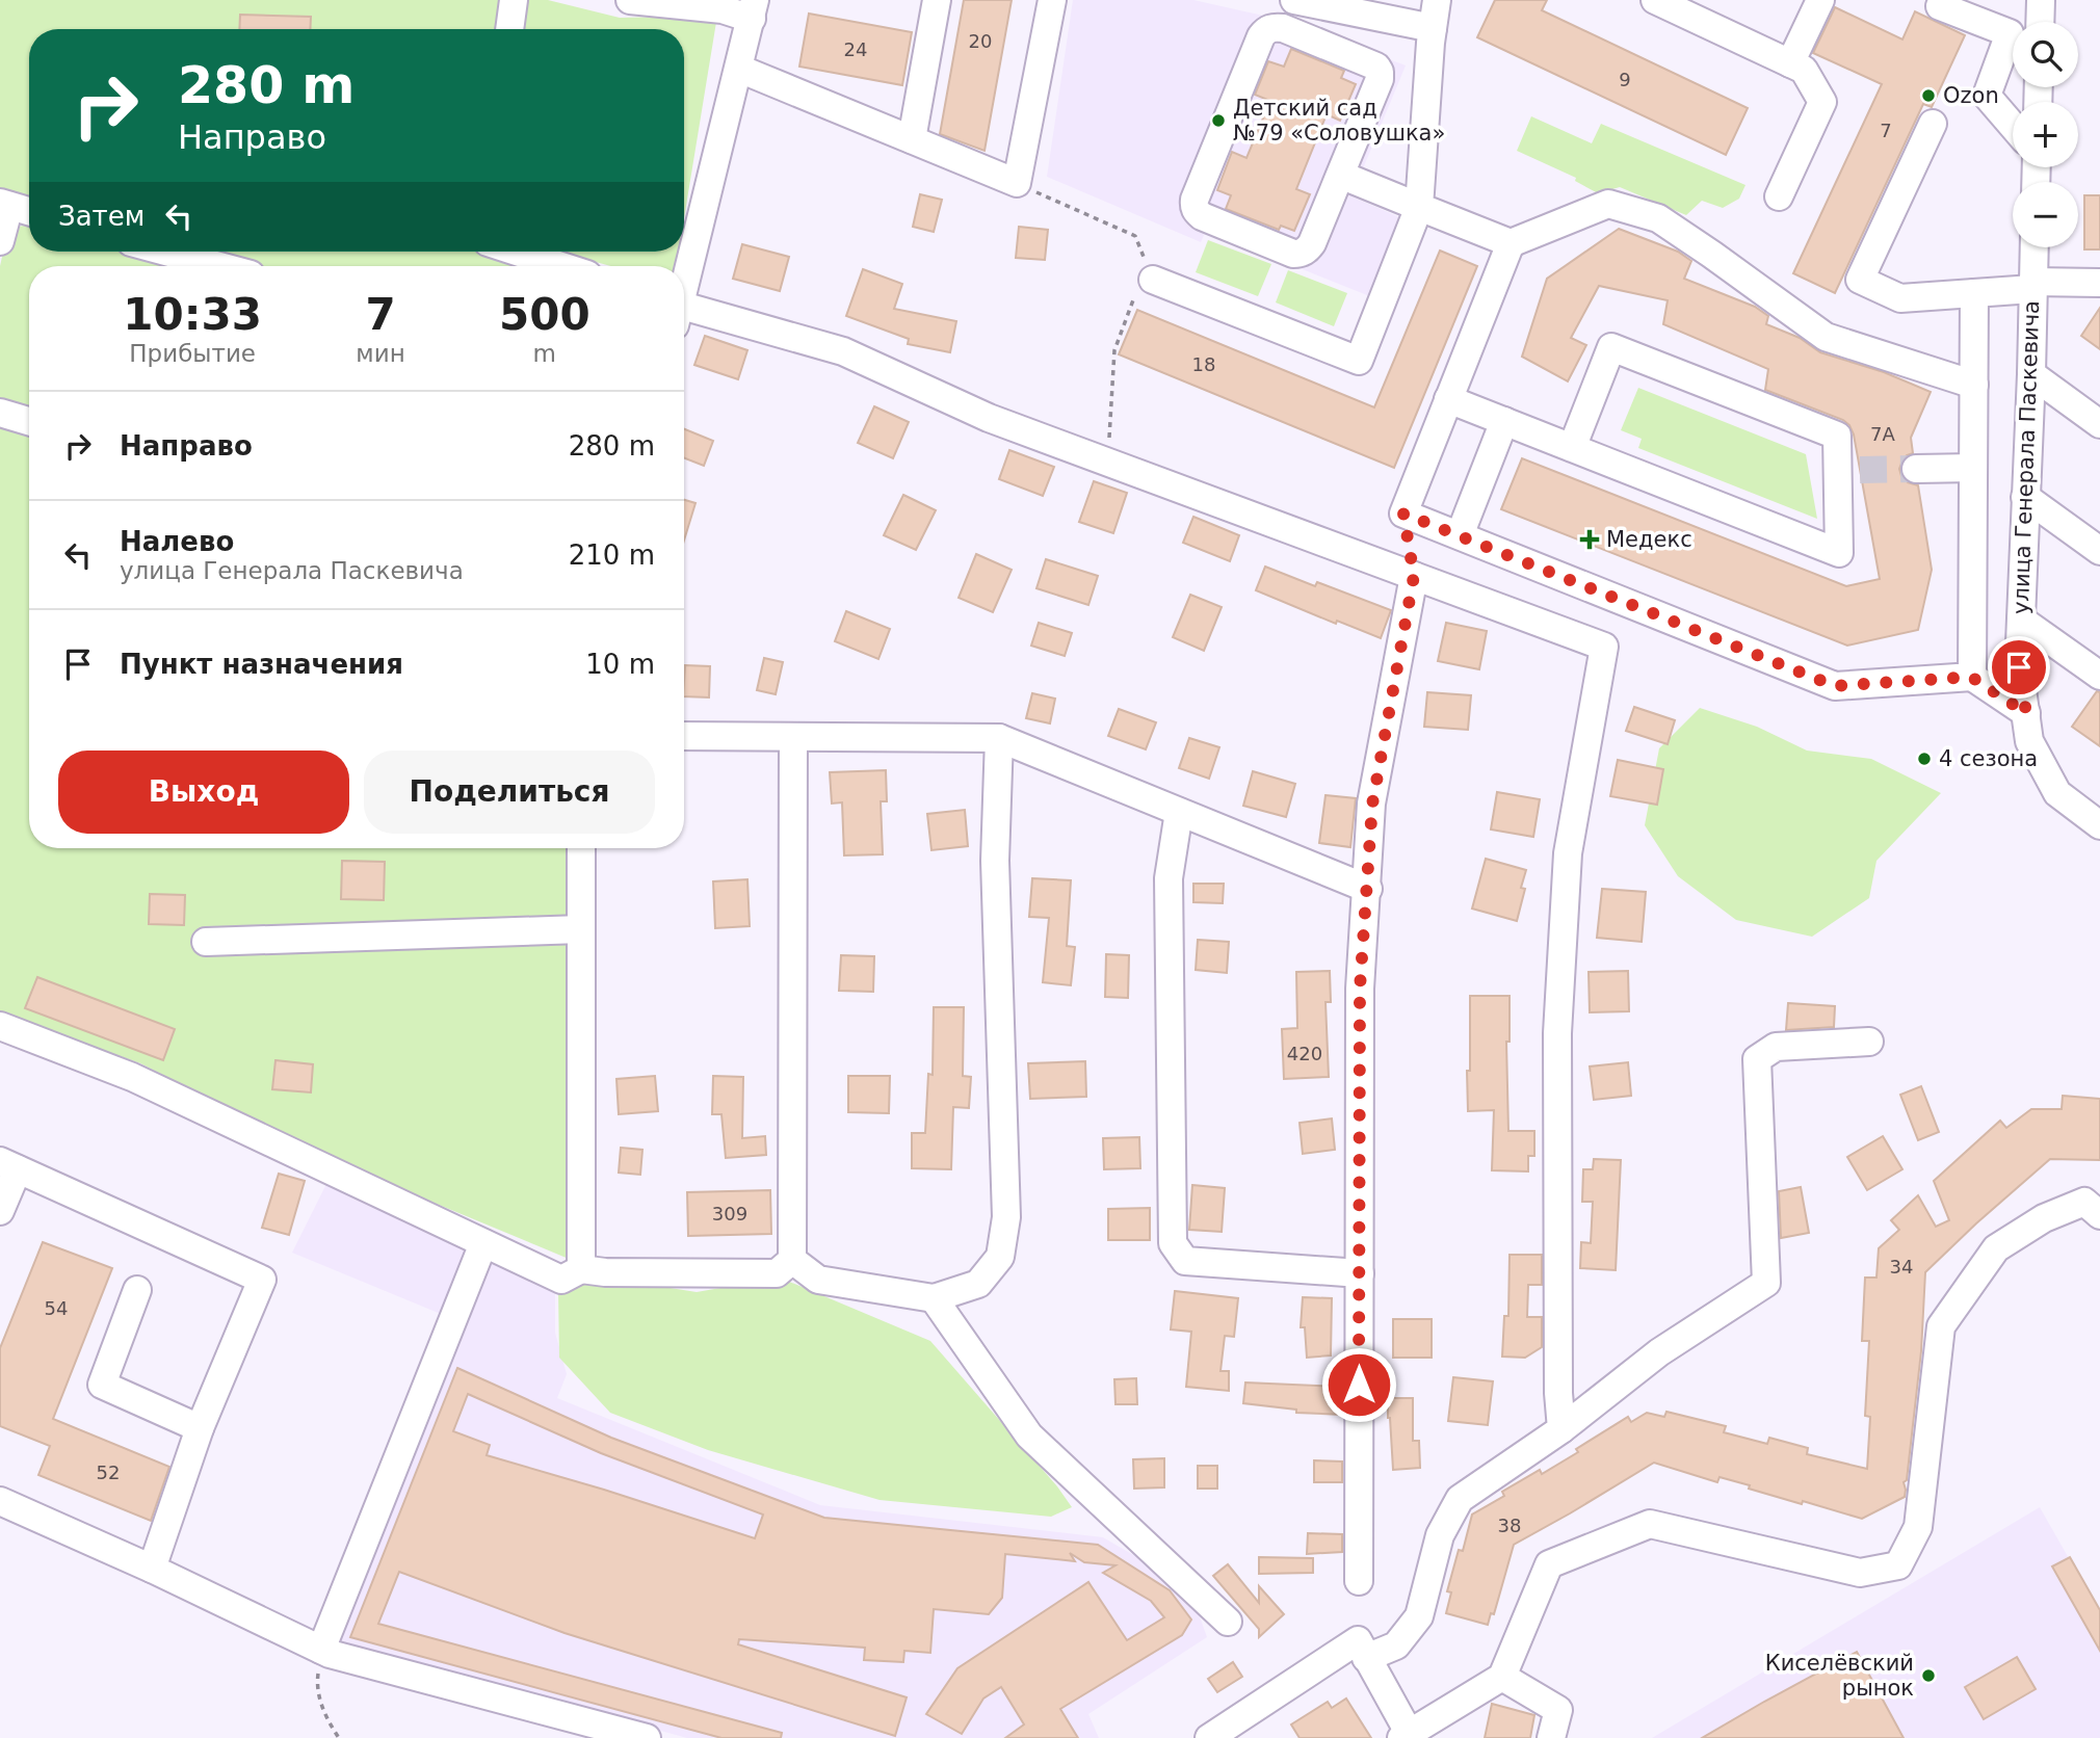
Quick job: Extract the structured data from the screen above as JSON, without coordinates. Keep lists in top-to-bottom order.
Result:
{
  "streets": {
    "street": ["улица Генерала Паскевича"]
  },
  "places": {
    "other": [
      "Ozon",
      "Детский сад №79 «Соловушка»",
      "4 сезона",
      "Киселёвский рынок"
    ],
    "health": ["Медекс"]
  },
  "house_numbers": [
    "20",
    "24",
    "9",
    "7",
    "18",
    "7А",
    "420",
    "309",
    "34",
    "54",
    "52",
    "38"
  ],
  "page": {
    "map_buttons": ["+", "−"],
    "turn": ["280 m", "Направо"],
    "then": "Затем",
    "eta": [
      "10:33",
      "Прибытие",
      "7",
      "мин",
      "500",
      "m"
    ],
    "list": [
      {
        "name": "Направо",
        "value": "280 m"
      },
      {
        "name": "Налево",
        "note": "улица Генерала Паскевича",
        "value": "210 m"
      },
      {
        "name": "Пункт назначения",
        "value": "10 m"
      }
    ],
    "buttons": ["Выход", "Поделиться"]
  }
}
